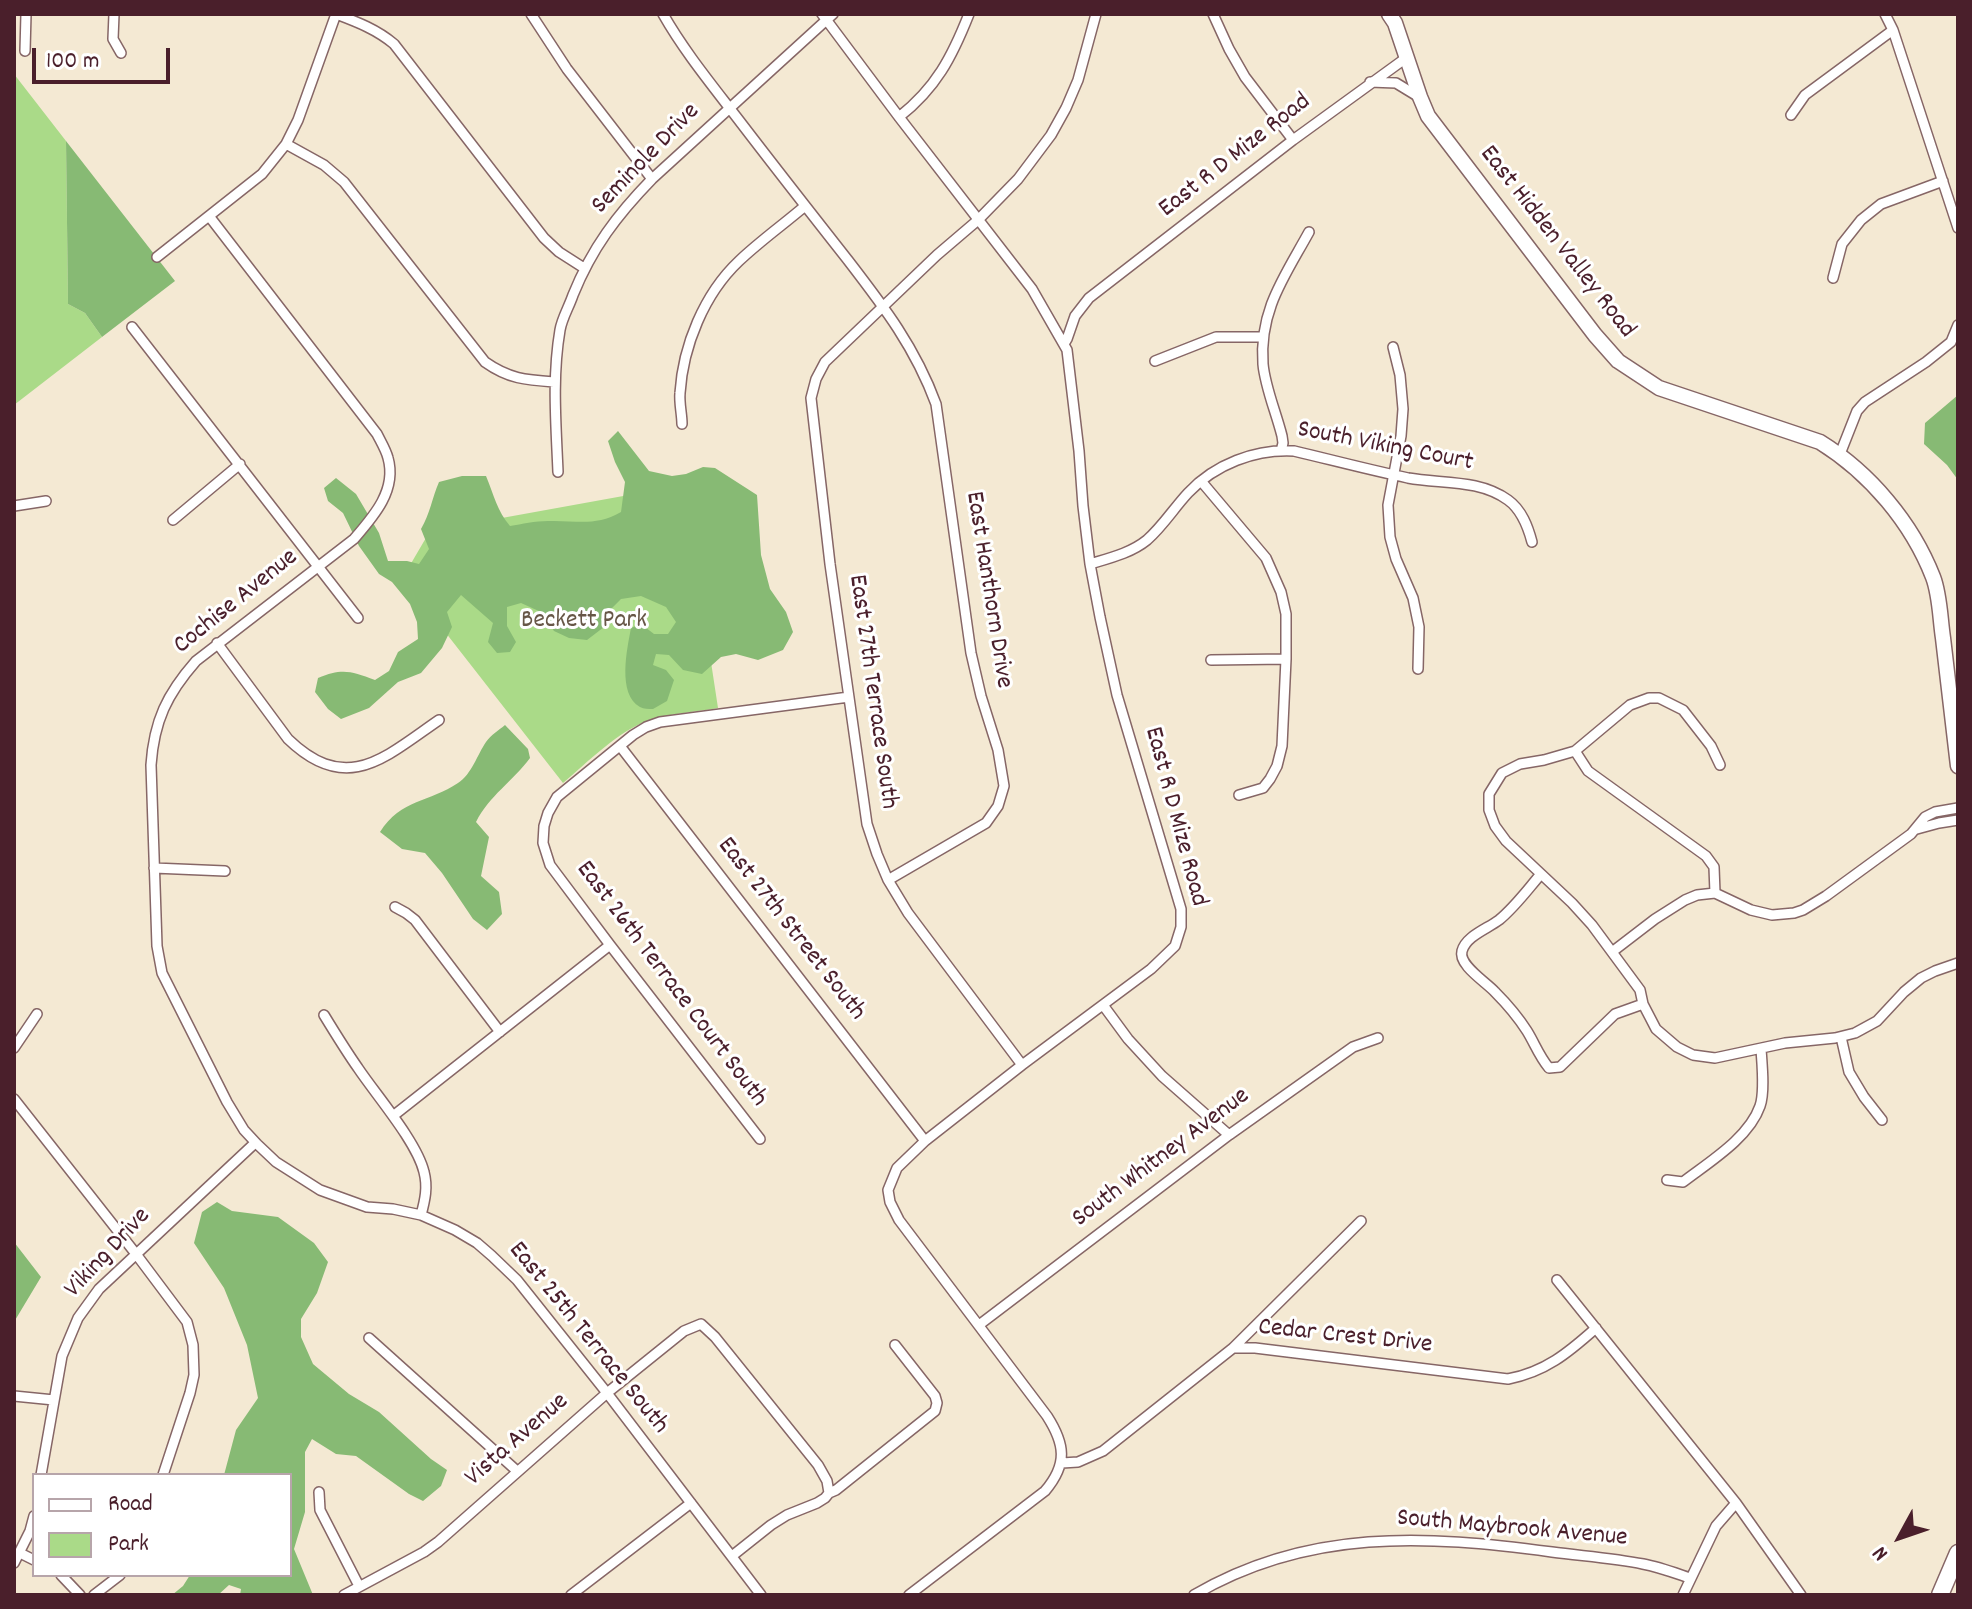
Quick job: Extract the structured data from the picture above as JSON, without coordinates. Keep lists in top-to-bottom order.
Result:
{
  "streets": {
    "main road": ["East Hidden Valley Road"],
    "street": [
      "East R D Mize Road",
      "Seminole Drive",
      "South Viking Court",
      "East Hanthorn Drive",
      "Cochise Avenue",
      "East 27th Terrace South",
      "East 27th Street South",
      "East 26th Terrace Court South",
      "South Whitney Avenue",
      "Viking Drive",
      "Cedar Crest Drive",
      "East 25th Terrace South",
      "Vista Avenue",
      "South Maybrook Avenue"
    ]
  },
  "crossings": [
    ["East R D Mize Road", "East Hidden Valley Road"],
    ["East R D Mize Road", "South Viking Court"],
    ["East R D Mize Road", "East 27th Terrace South"],
    ["East R D Mize Road", "East 27th Street South"],
    ["East R D Mize Road", "South Whitney Avenue"],
    ["East R D Mize Road", "Cedar Crest Drive"],
    ["Seminole Drive", "East Hanthorn Drive"],
    ["East Hanthorn Drive", "East 27th Terrace South"],
    ["Cochise Avenue", "East 25th Terrace South"],
    ["East 27th Terrace South", "East 26th Terrace Court South"],
    ["East 27th Street South", "East 26th Terrace Court South"],
    ["Viking Drive", "East 25th Terrace South"],
    ["East 25th Terrace South", "Vista Avenue"]
  ],
  "parks": ["Beckett Park"],
  "legend": ["Road", "Park"],
  "scale_bar": "100 m",
  "north": "bottom left"
}
